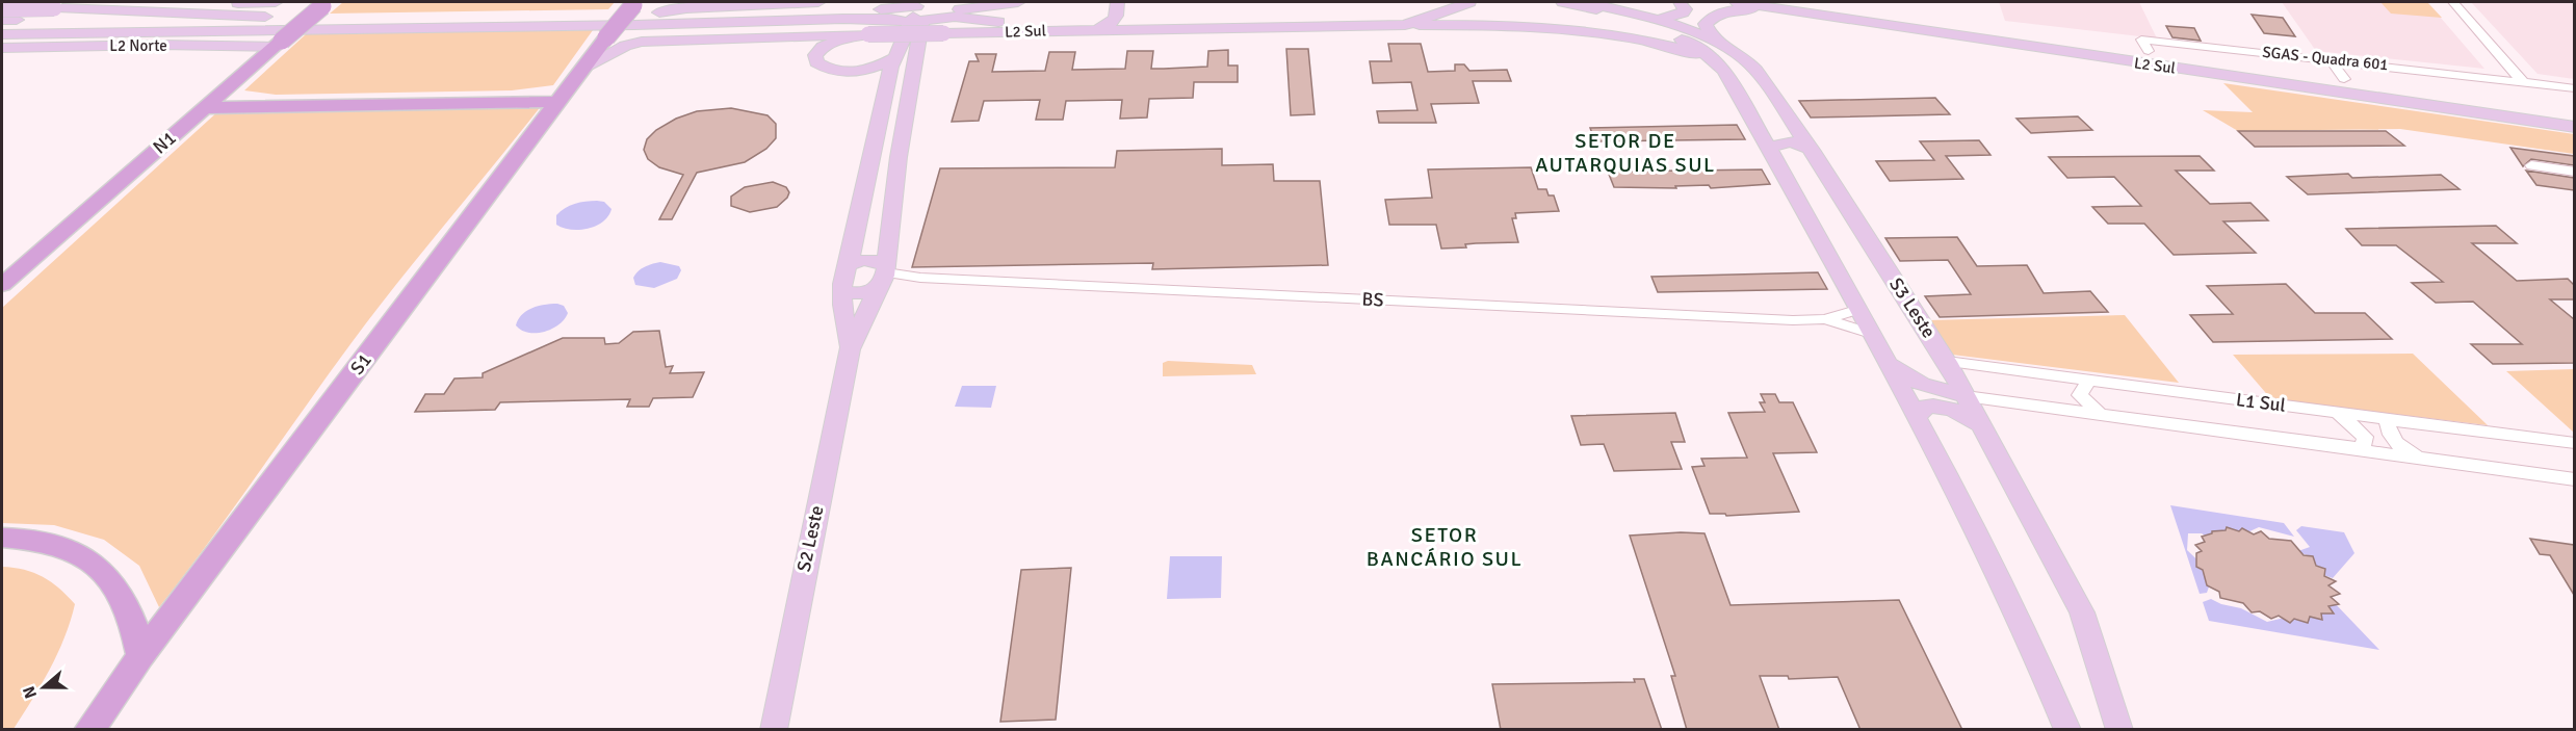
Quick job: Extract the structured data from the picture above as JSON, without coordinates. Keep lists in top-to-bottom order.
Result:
{
  "streets": {
    "highway": ["N1", "S1"],
    "main road": [
      "L2 Sul",
      "L2 Norte",
      "S3 Leste",
      "S2 Leste"
    ],
    "street": ["SGAS - Quadra 601", "BS", "L1 Sul"]
  },
  "crossings": [
    ["L2 Sul", "SGAS - Quadra 601"],
    ["L2 Sul", "S1"],
    ["L2 Norte", "N1"],
    ["BS", "S2 Leste"],
    ["S3 Leste", "L1 Sul"]
  ],
  "districts": ["SETOR DE AUTARQUIAS SUL", "SETOR BANCÁRIO SUL"],
  "north": "left"
}
